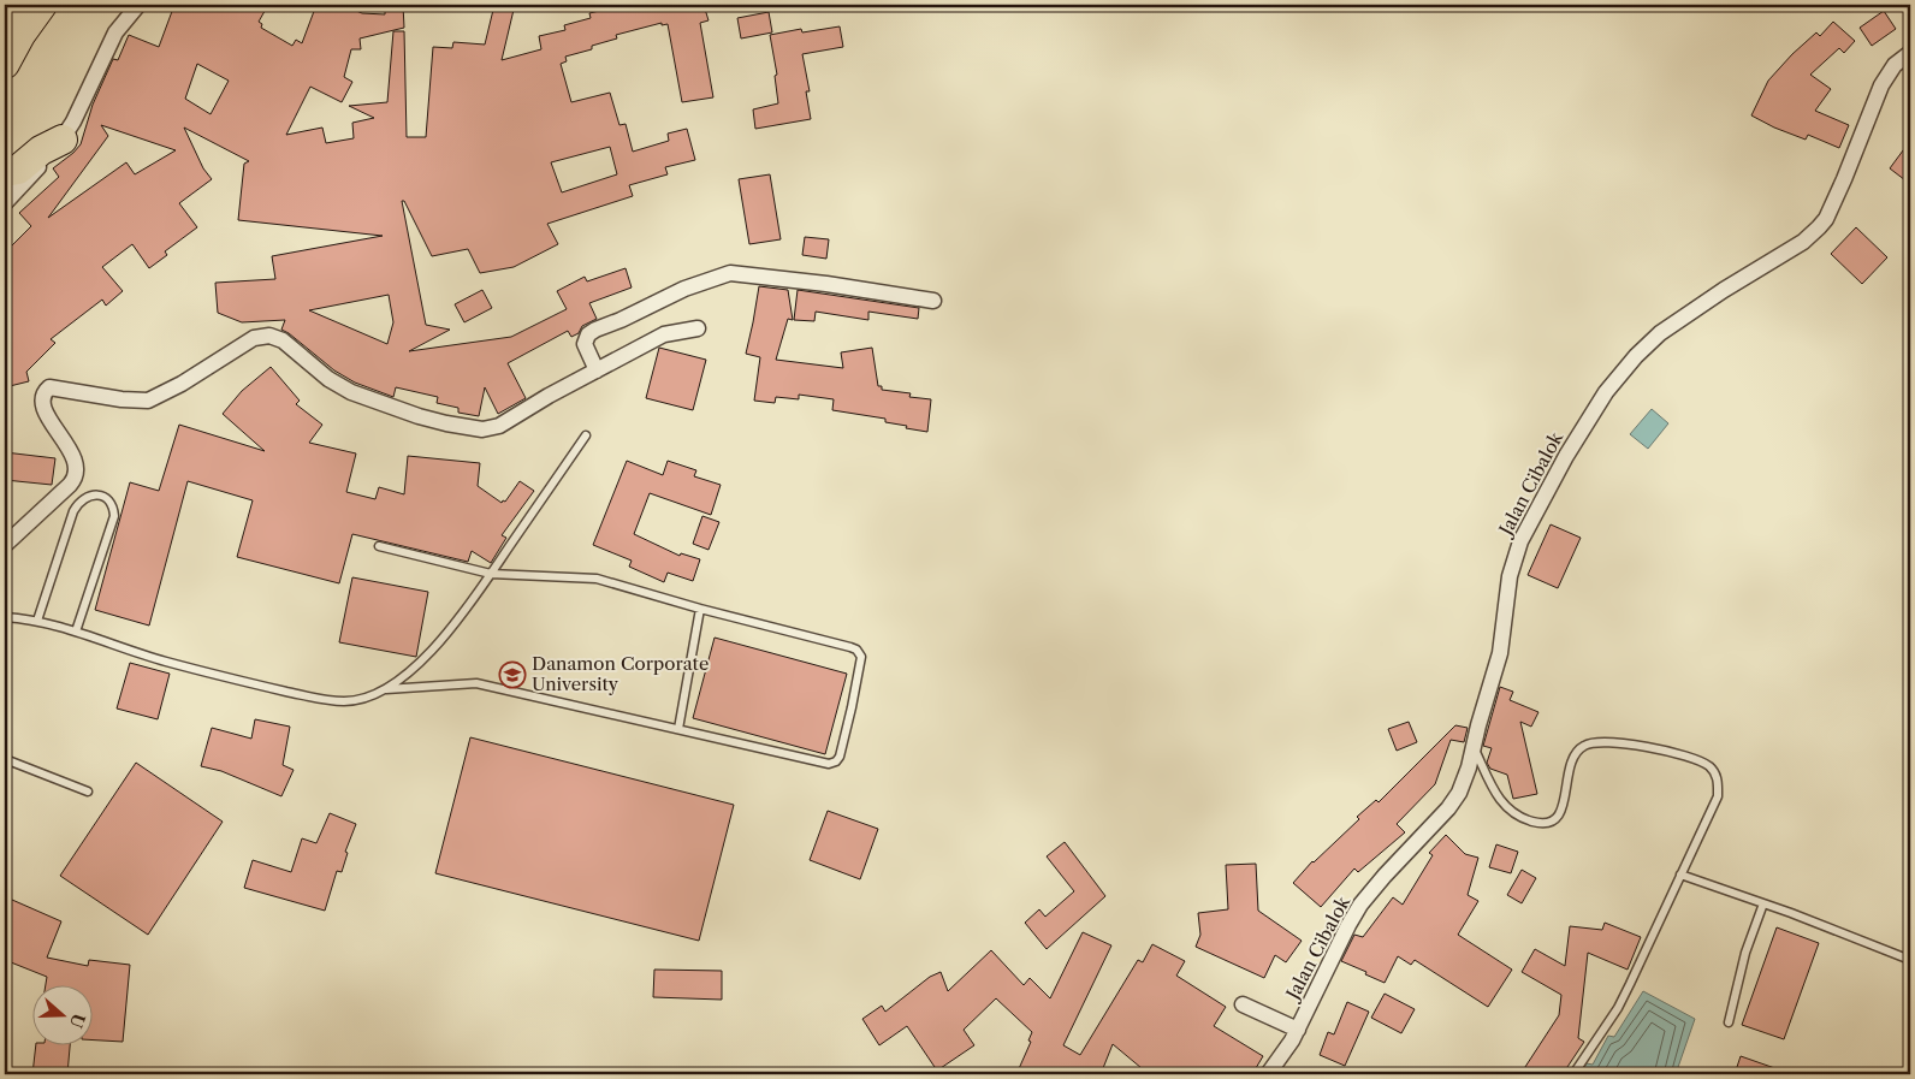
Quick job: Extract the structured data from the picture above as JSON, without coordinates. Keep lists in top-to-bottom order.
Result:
{
  "streets": {
    "street": ["Jalan Cibalok"]
  },
  "places": {
    "school or university": ["Danamon Corporate University"]
  },
  "north": "right"
}
